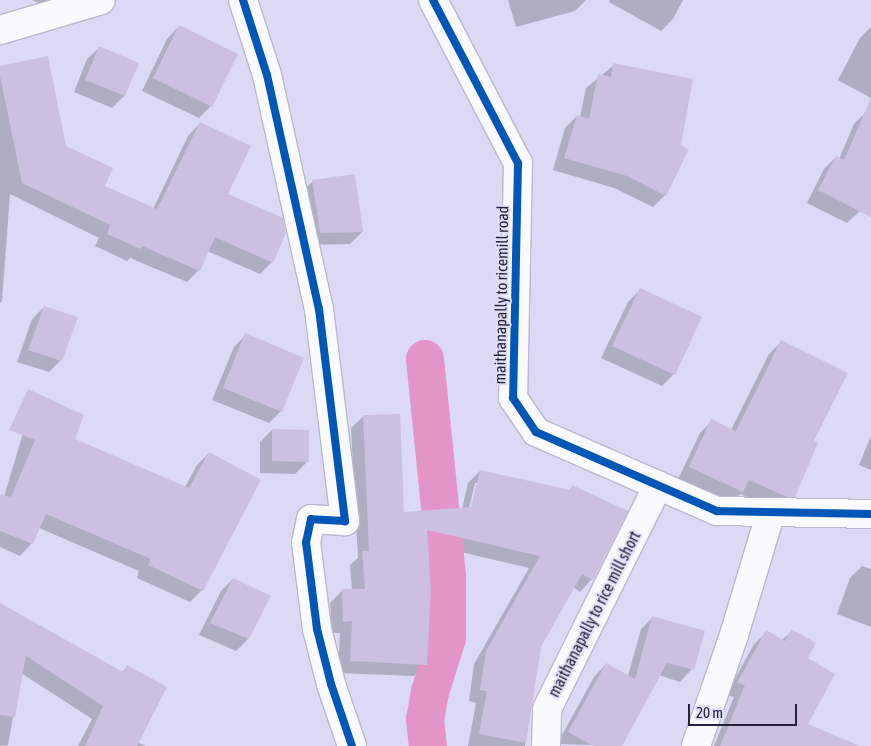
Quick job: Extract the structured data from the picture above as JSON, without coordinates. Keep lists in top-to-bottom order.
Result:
{
  "streets": {
    "street": ["maithanapally to ricemill road", "maithanapally to rice mill short"]
  },
  "crossings": [
    ["maithanapally to ricemill road", "maithanapally to rice mill short"]
  ],
  "scale_bar": "20 m"
}
